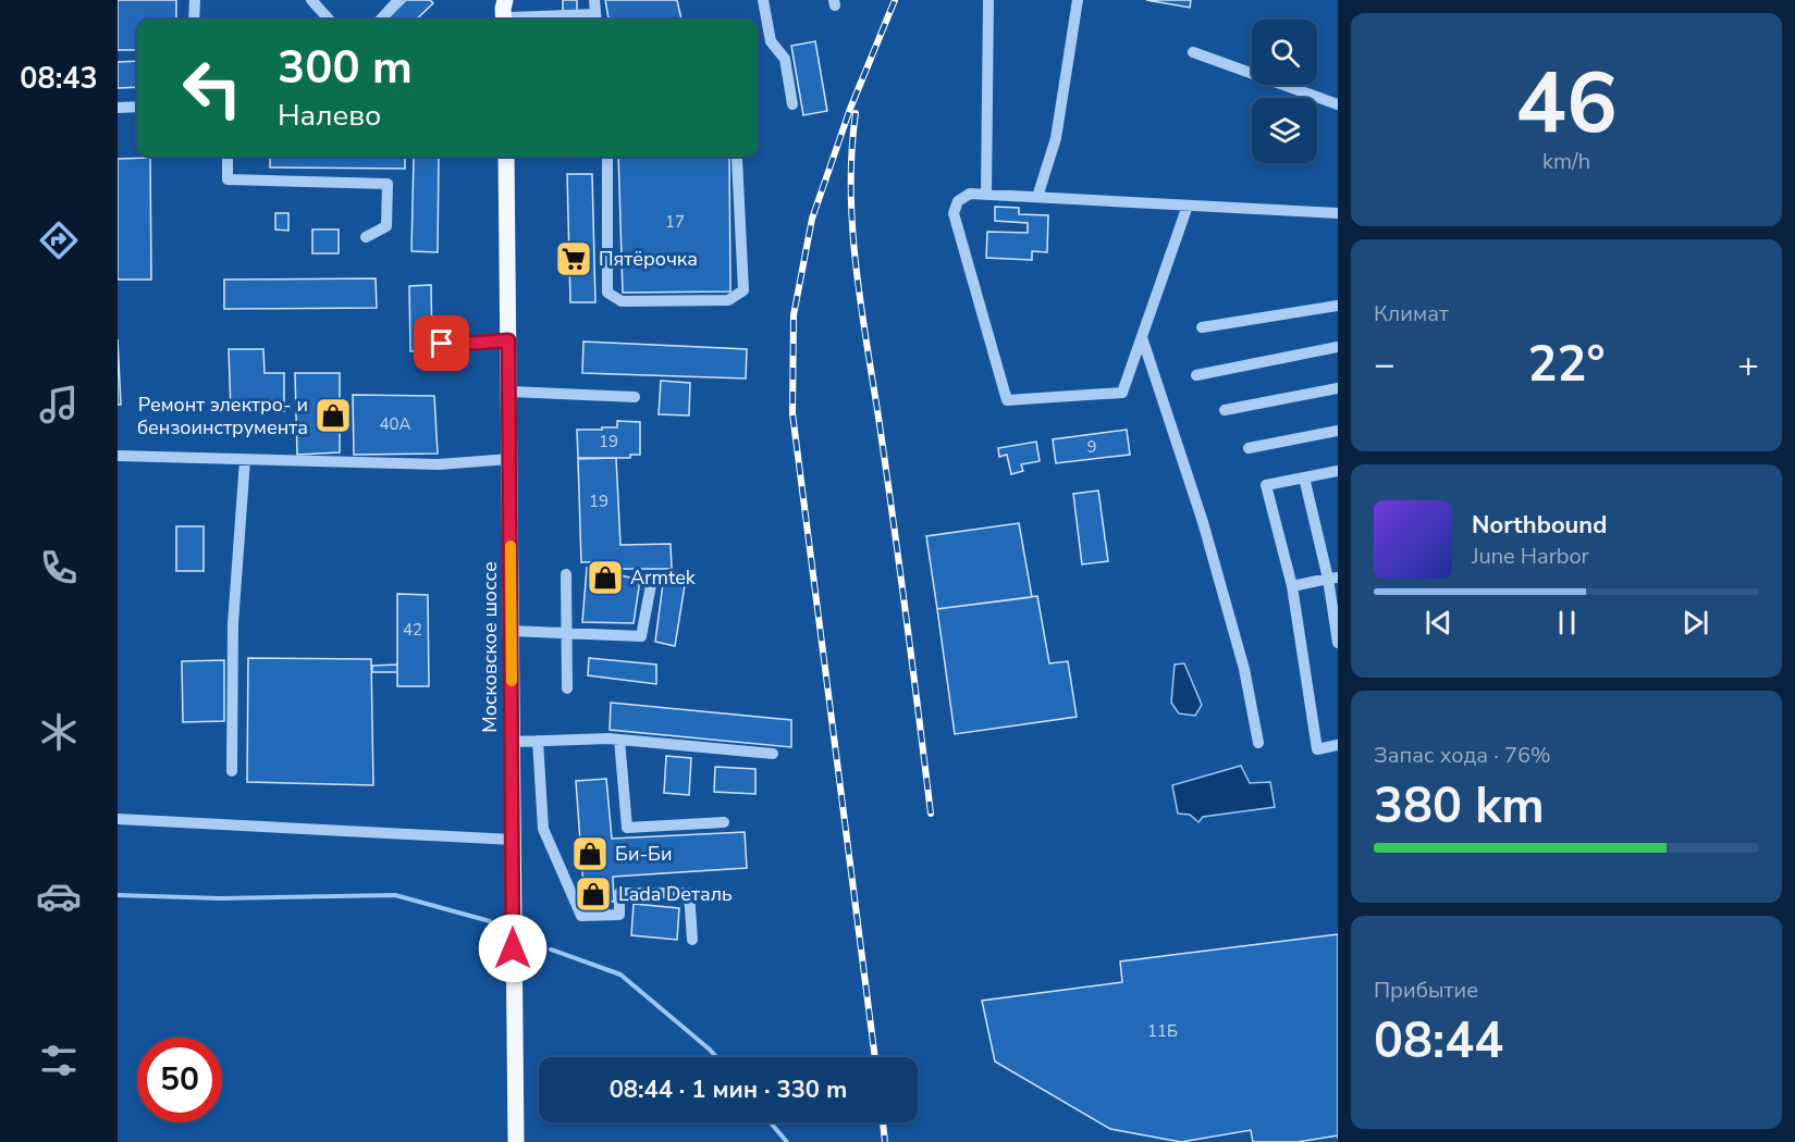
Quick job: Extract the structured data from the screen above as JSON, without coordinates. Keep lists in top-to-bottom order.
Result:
{
  "streets": {
    "main road": ["Московское шоссе"]
  },
  "places": {
    "supermarket": ["Пятёрочка"],
    "shop": [
      "Ремонт электро- и бензоинструмента",
      "Armtek",
      "Би-Би",
      "Lada Dеталь"
    ]
  },
  "house_numbers": [
    "17",
    "40А",
    "19",
    "9",
    "19",
    "42",
    "11Б"
  ],
  "page": {
    "tabs": "08:43",
    "tile": [
      ["46", "km/h"],
      "Климат",
      ["Запас хода · 76%", "380 km"],
      ["Прибытие", "08:44"]
    ],
    "turn": ["300 m", "Налево"],
    "heat": ["−", "22°", "+"],
    "song": ["Northbound", "June Harbor"],
    "limit": "50",
    "trip": "08:44 · 1 мин · 330 m"
  }
}
